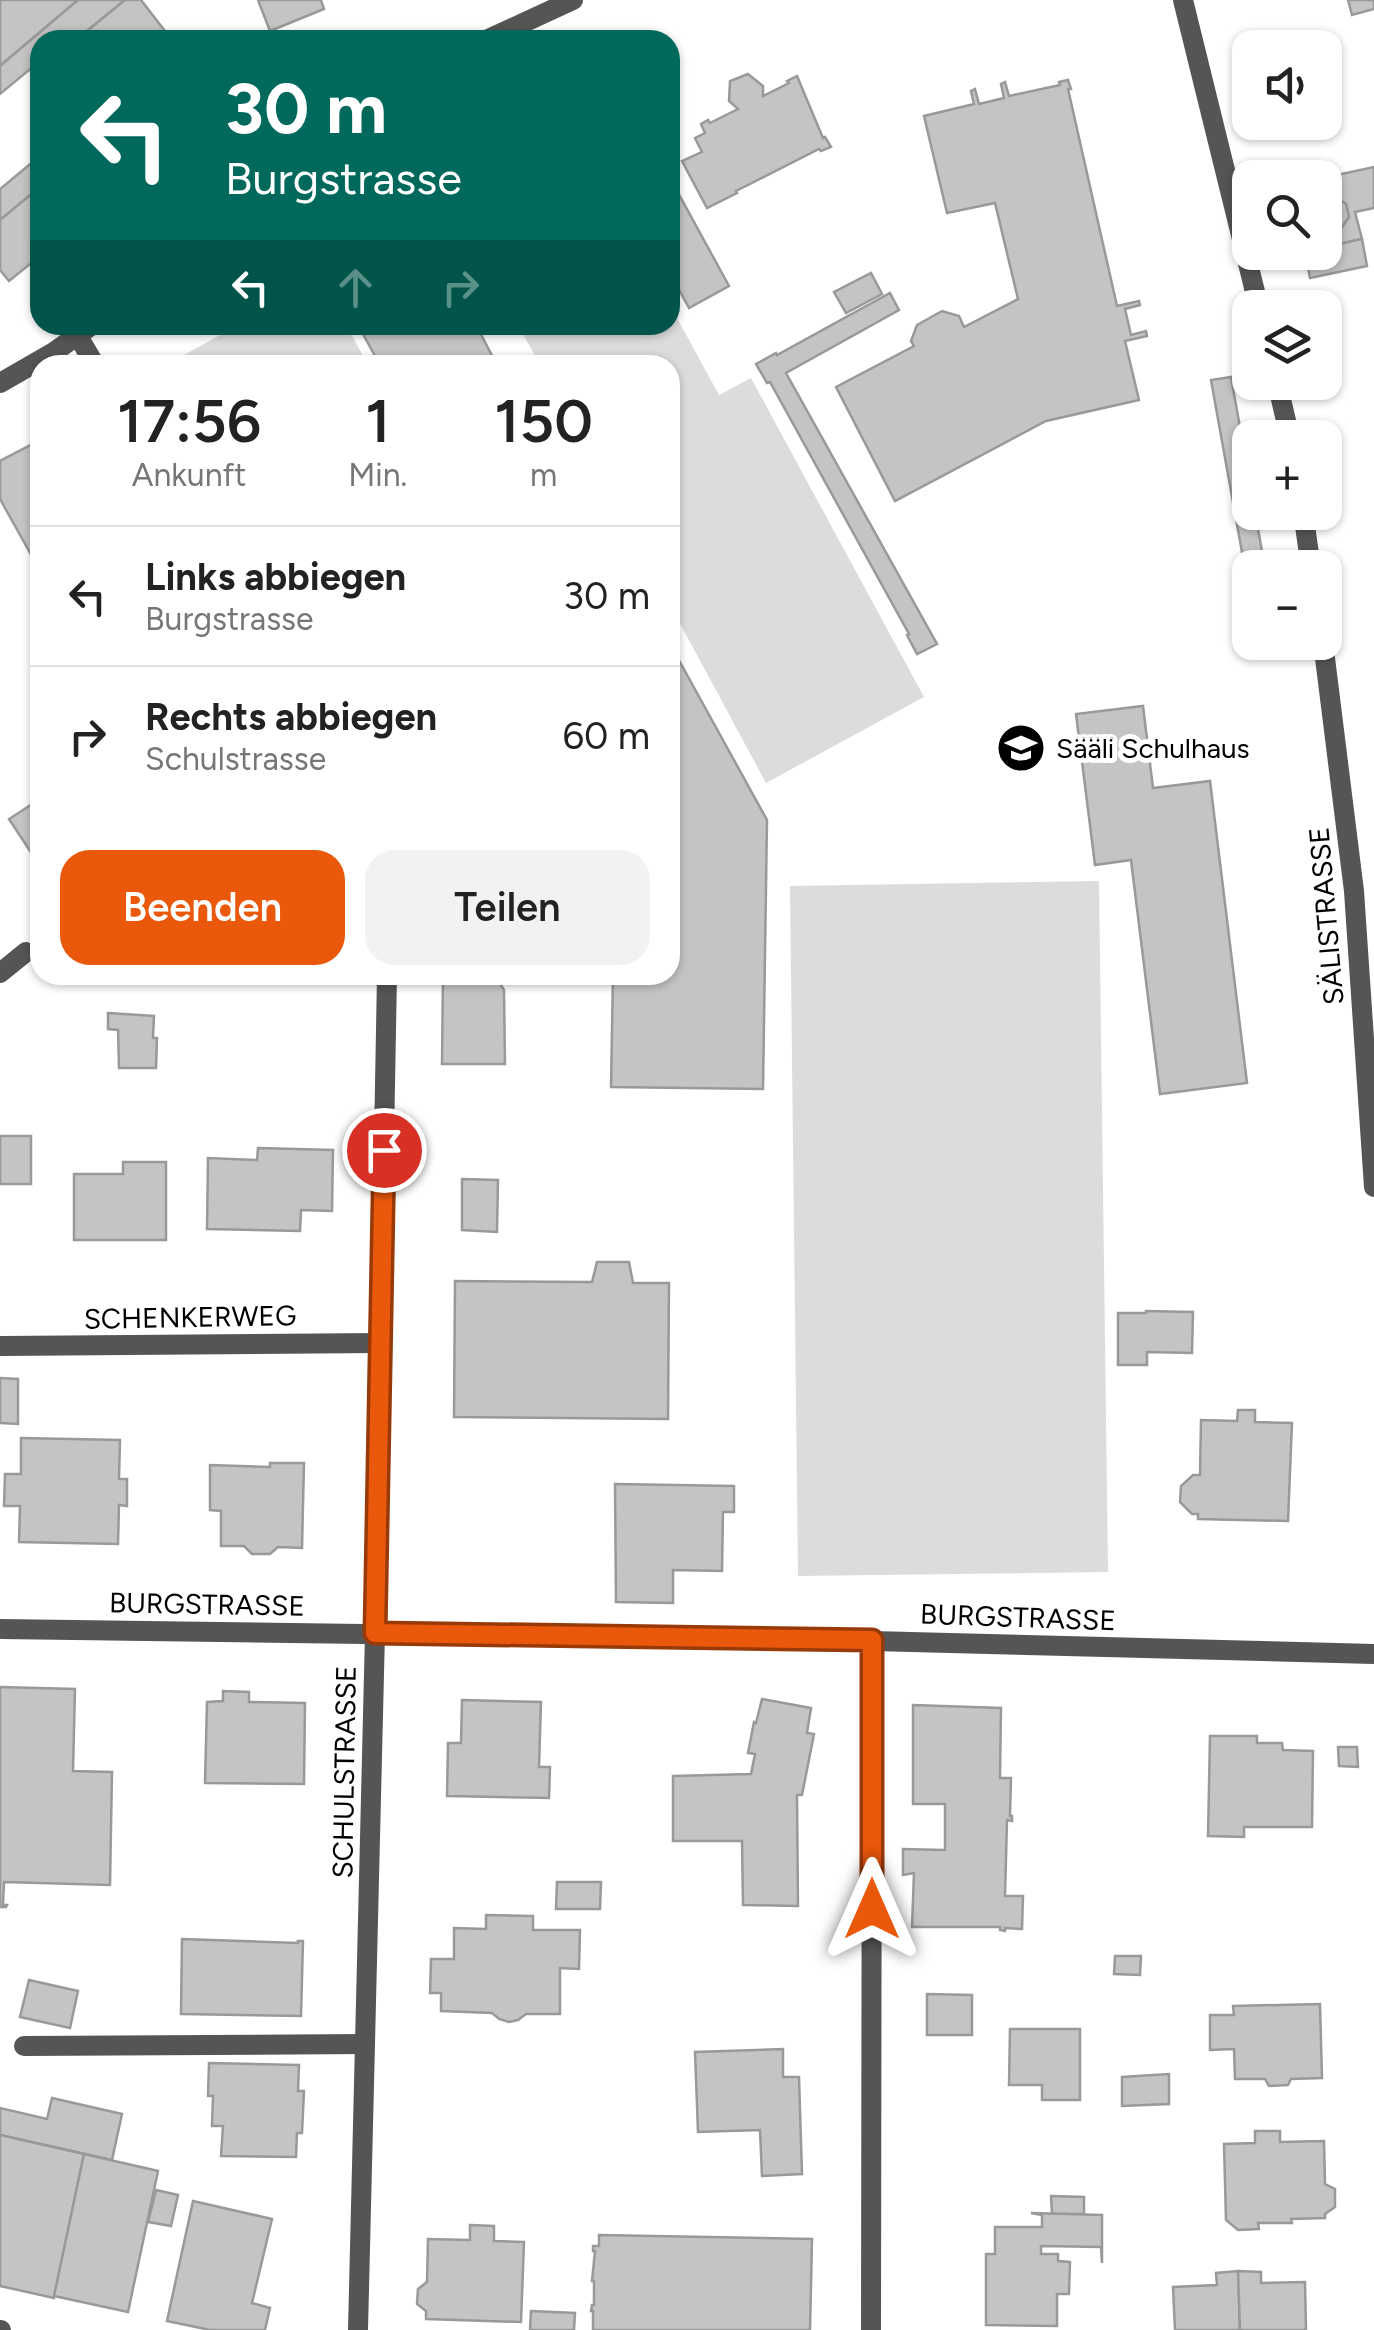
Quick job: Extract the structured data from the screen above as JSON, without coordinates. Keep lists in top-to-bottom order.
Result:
{
  "streets": {
    "street": [
      "SÄLISTRASSE",
      "SCHENKERWEG",
      "BURGSTRASSE",
      "SCHULSTRASSE"
    ]
  },
  "crossings": [
    ["SCHENKERWEG", "SCHULSTRASSE"],
    ["BURGSTRASSE", "SCHULSTRASSE"]
  ],
  "places": {
    "school or university": ["Sääli Schulhaus"]
  },
  "page": {
    "map_buttons": ["+", "−"],
    "turn": ["30 m", "Burgstrasse"],
    "eta": [
      "17:56",
      "Ankunft",
      "1",
      "Min.",
      "150",
      "m"
    ],
    "list": [
      {
        "name": "Links abbiegen",
        "note": "Burgstrasse",
        "value": "30 m"
      },
      {
        "name": "Rechts abbiegen",
        "note": "Schulstrasse",
        "value": "60 m"
      }
    ],
    "buttons": ["Beenden", "Teilen"]
  }
}
